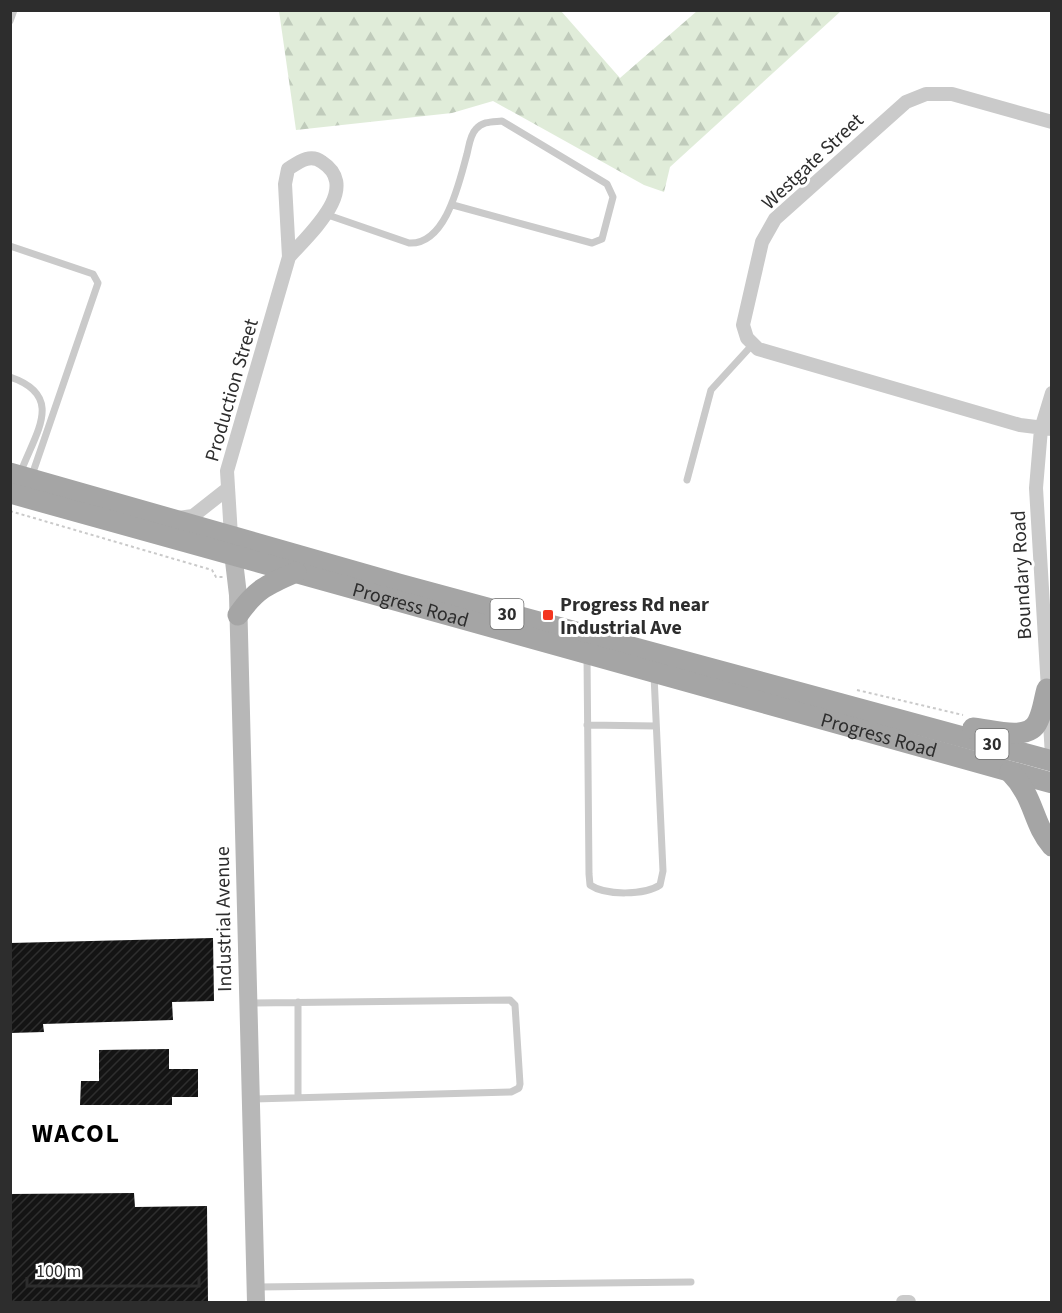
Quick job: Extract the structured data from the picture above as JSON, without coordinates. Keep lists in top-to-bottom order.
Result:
{
  "streets": {
    "main road": ["Progress Road", "30"],
    "street": [
      "Westgate Street",
      "Production Street",
      "Boundary Road",
      "Industrial Avenue"
    ]
  },
  "crossings": [
    ["Production Street", "Progress Road"],
    ["Production Street", "Industrial Avenue"],
    ["Progress Road", "Industrial Avenue"]
  ],
  "districts": ["WACOL"],
  "places": {
    "transit": ["Progress Rd near Industrial Ave"]
  },
  "scale_bar": "100 m"
}
